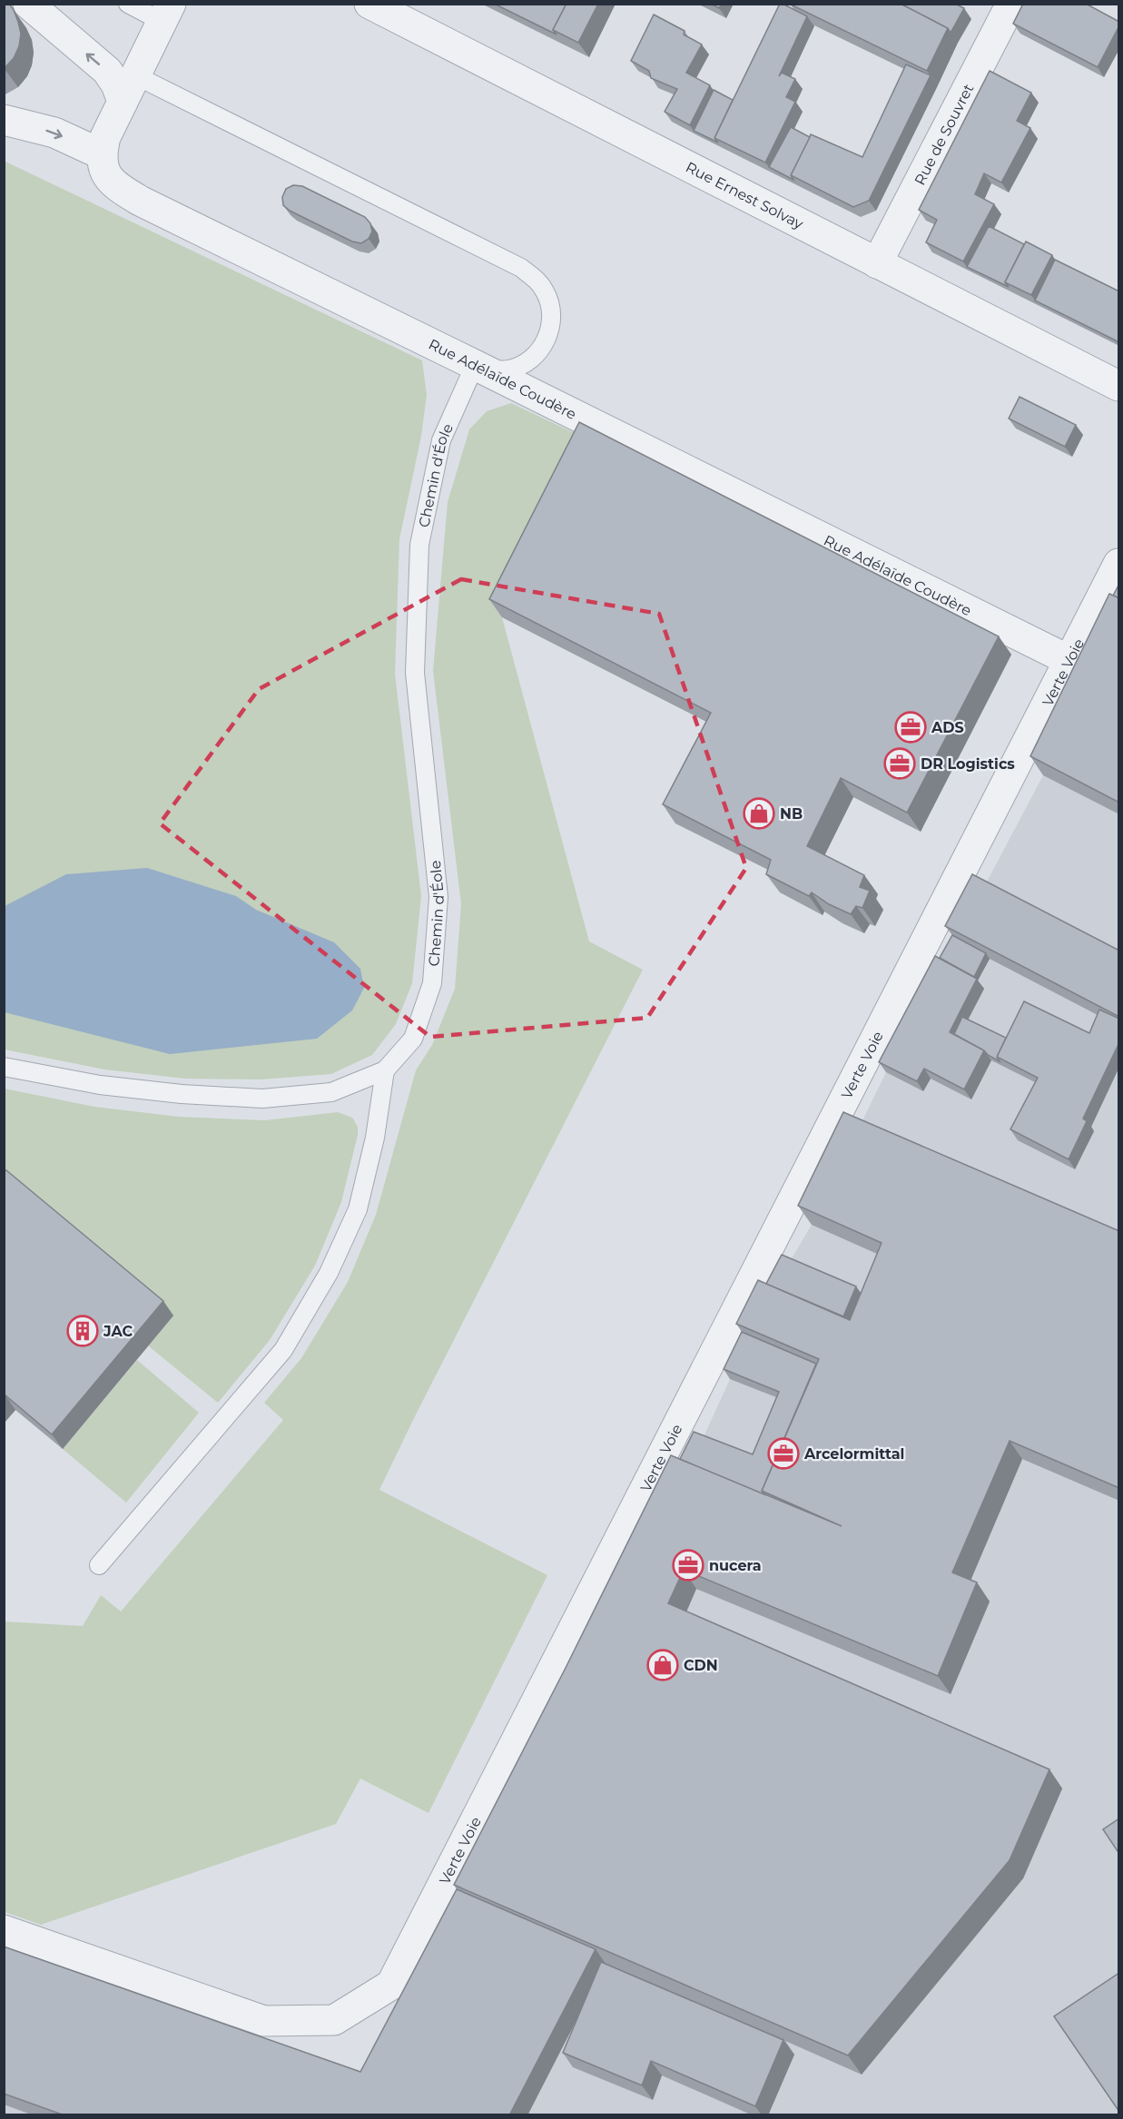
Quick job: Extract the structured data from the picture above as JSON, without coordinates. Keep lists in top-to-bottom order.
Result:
{
  "streets": {
    "street": [
      "Rue de Souvret",
      "Rue Ernest Solvay",
      "Rue Adélaïde Coudère",
      "Verte Voie"
    ],
    "lane": ["Chemin d'Éole"]
  },
  "crossings": [
    ["Rue de Souvret", "Rue Ernest Solvay"],
    ["Rue Adélaïde Coudère", "Chemin d'Éole"],
    ["Rue Adélaïde Coudère", "Verte Voie"]
  ],
  "places": {
    "office": [
      "ADS",
      "DR Logistics",
      "Arcelormittal",
      "nucera"
    ],
    "shop": ["NB", "CDN"],
    "building": ["JAC"]
  }
}
